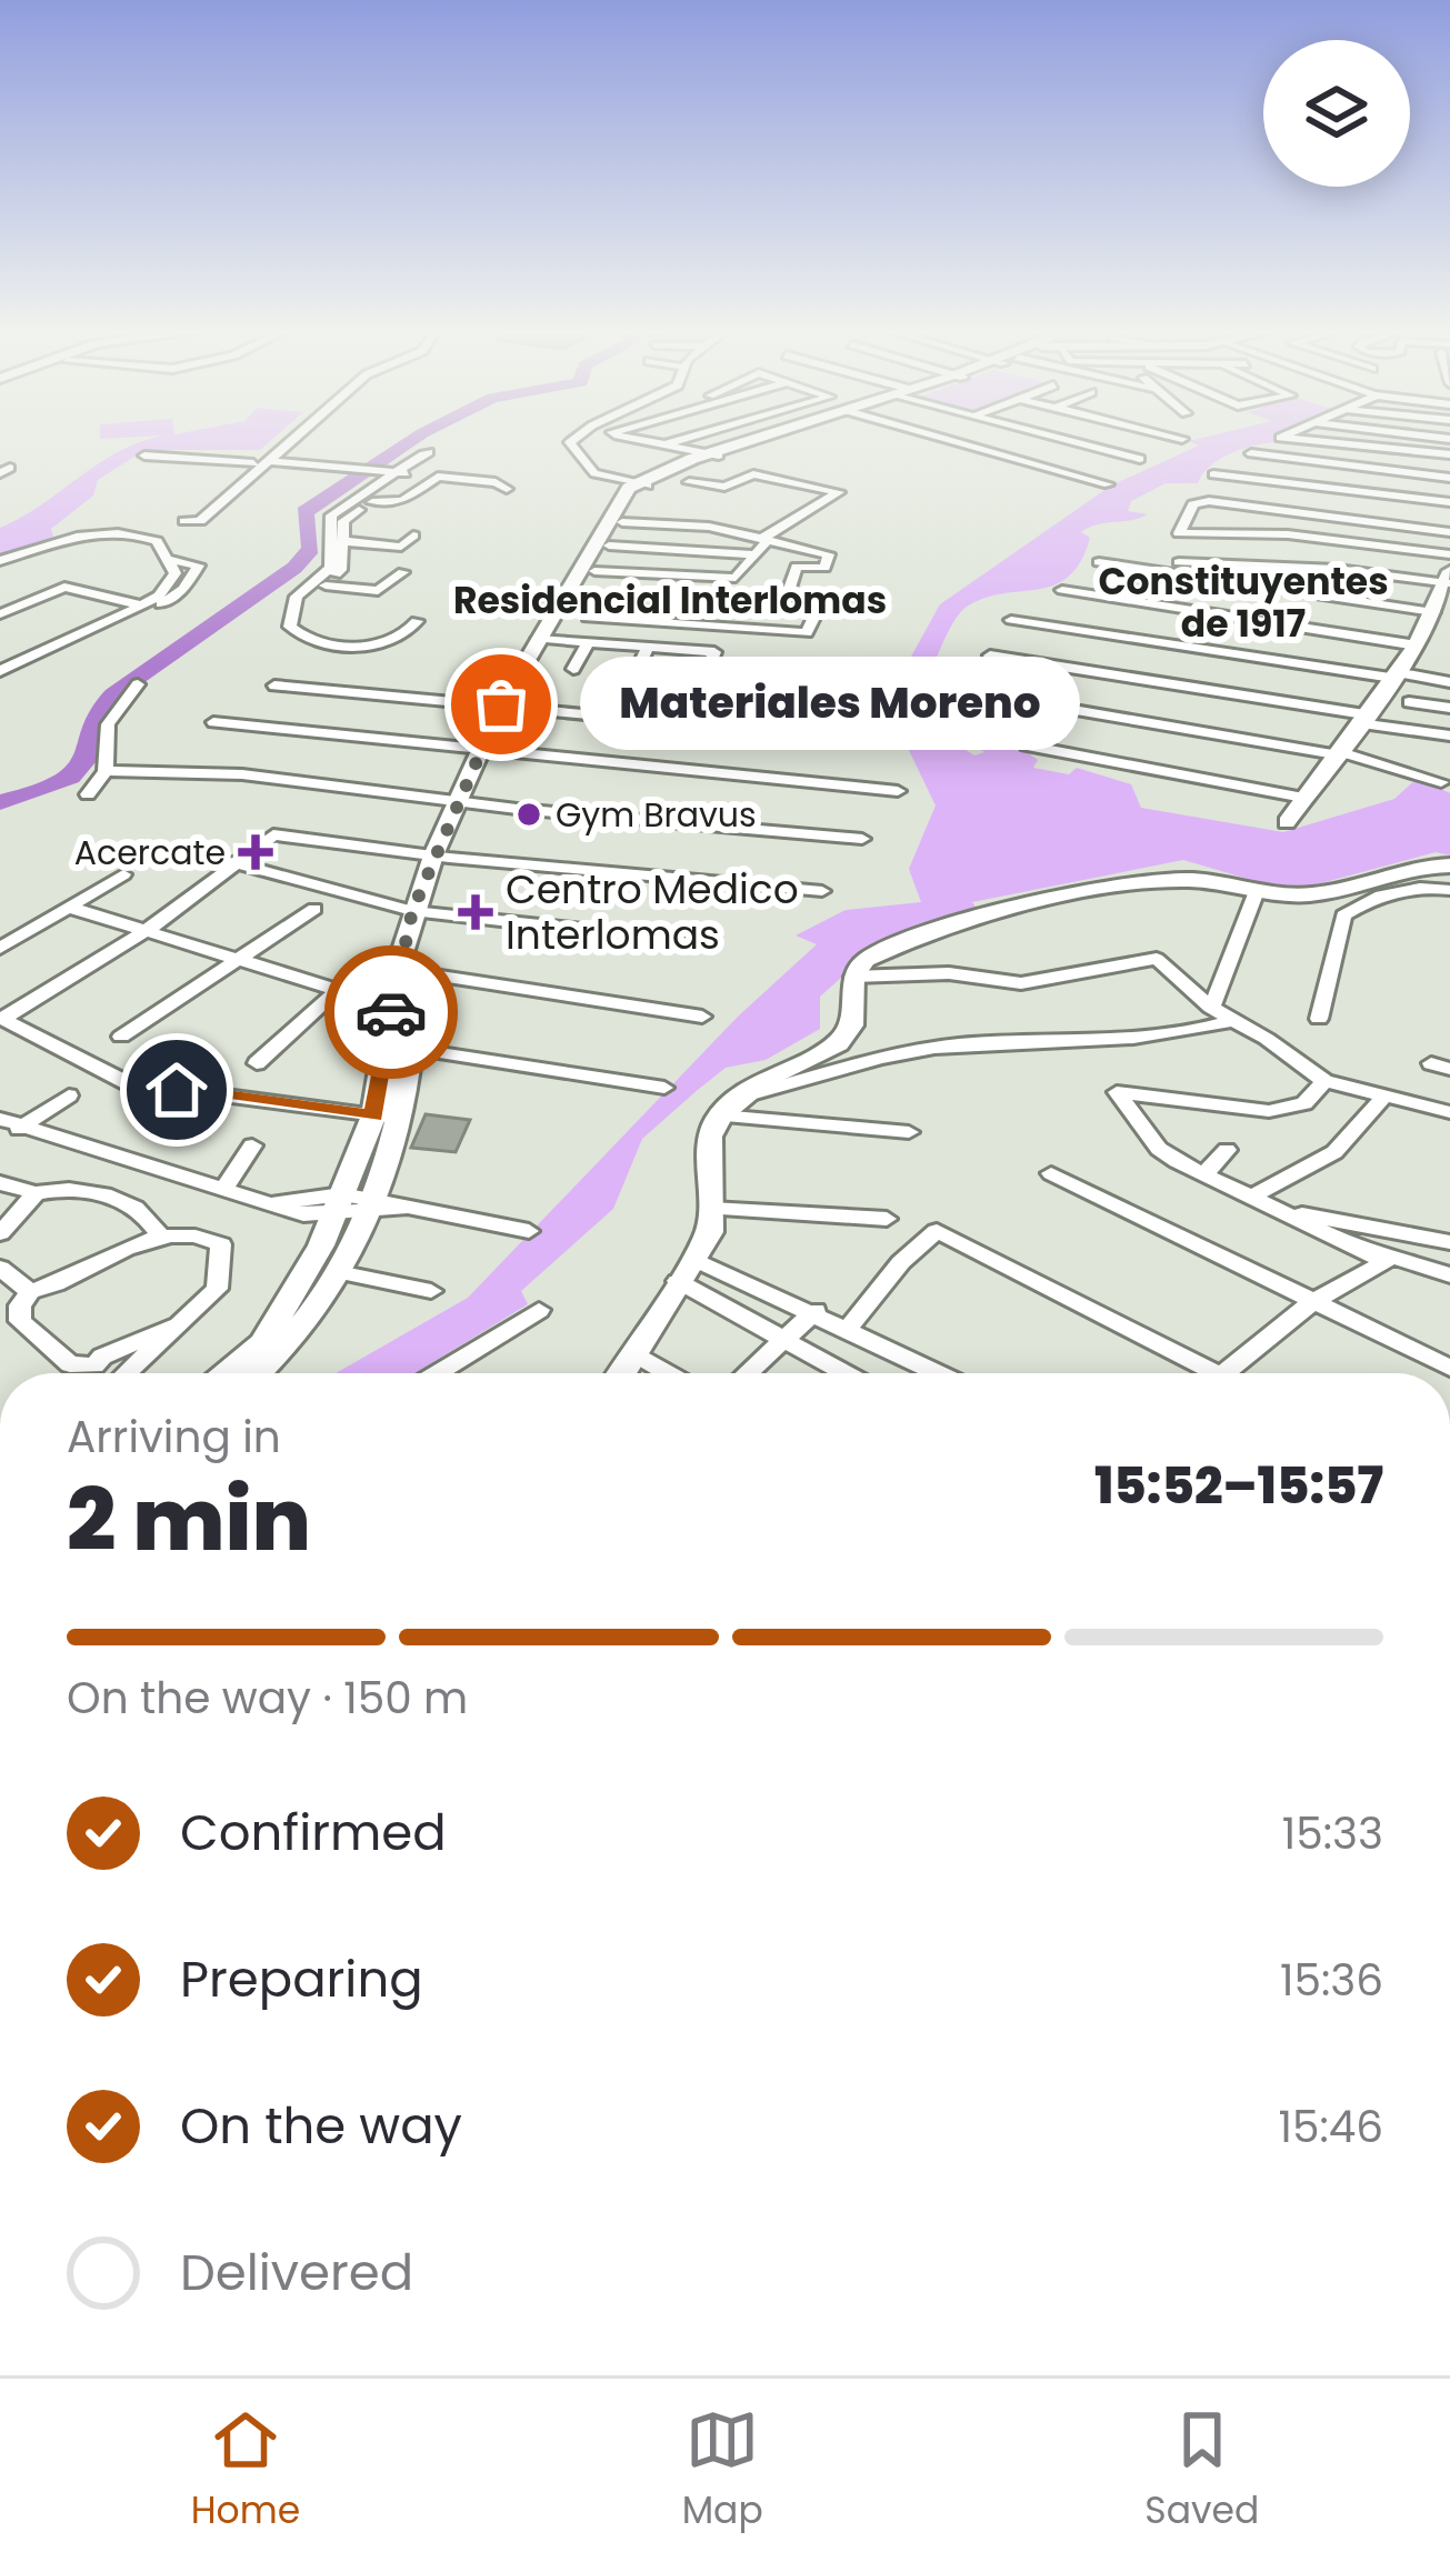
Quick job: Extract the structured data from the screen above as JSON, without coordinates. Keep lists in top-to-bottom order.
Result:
{
  "districts": ["Constituyentes de 1917", "Residencial Interlomas"],
  "places": {
    "other": ["Materiales Moreno", "Gym Bravus"],
    "health": ["Acercate", "Centro Medico Interlomas"]
  },
  "page": {
    "bubble": "Materiales Moreno",
    "heading": ["2 min", "Arriving in", "15:52–15:57"],
    "bar": "On the way · 150 m",
    "list": [
      ["Confirmed", "15:33"],
      ["Preparing", "15:36"],
      ["On the way", "15:46"],
      "Delivered"
    ],
    "tabs": ["Home", "Map", "Saved"]
  }
}
